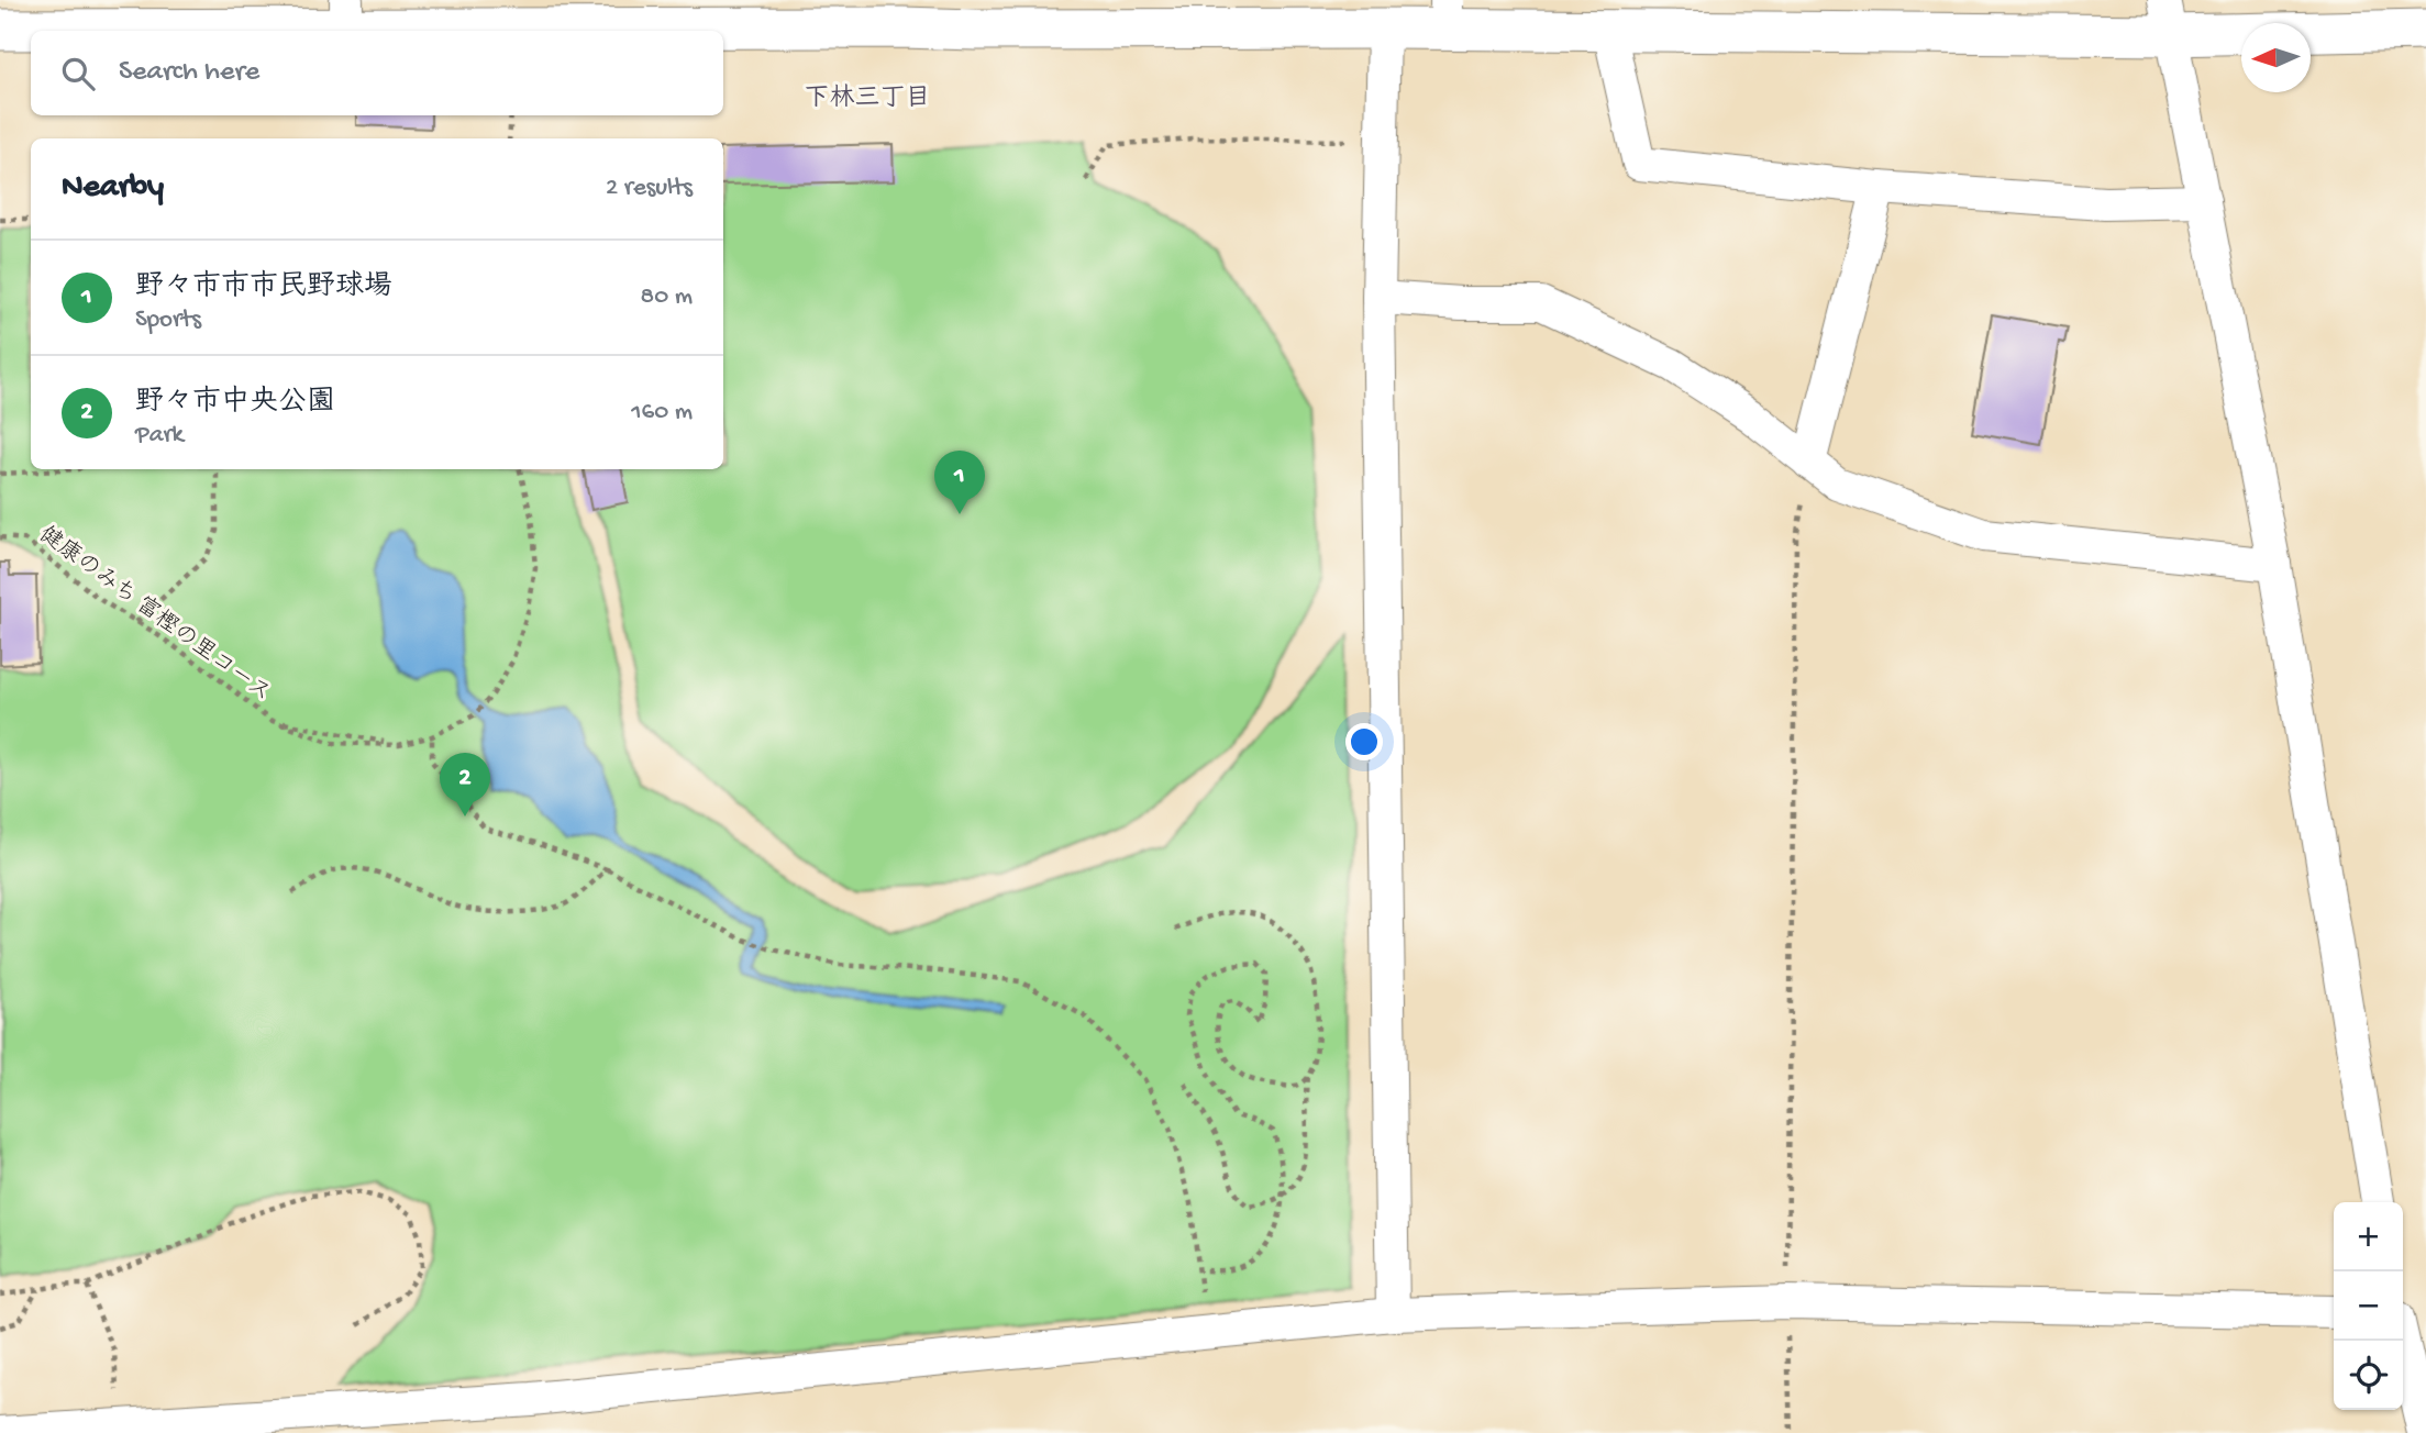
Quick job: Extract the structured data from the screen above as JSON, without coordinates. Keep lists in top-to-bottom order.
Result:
{
  "streets": {
    "path": ["健康のみち 富樫の里コース"]
  },
  "districts": ["下林三丁目"],
  "north": "left",
  "page": {
    "search": "Search here",
    "heading": ["Nearby", "2 results"],
    "list": [
      {
        "mark": "1",
        "name": "野々市市市民野球場",
        "note": "Sports",
        "value": "80 m"
      },
      {
        "mark": "2",
        "name": "野々市中央公園",
        "note": "Park",
        "value": "160 m"
      }
    ],
    "pins": ["1", "2"],
    "map_buttons": ["+", "−"]
  }
}
